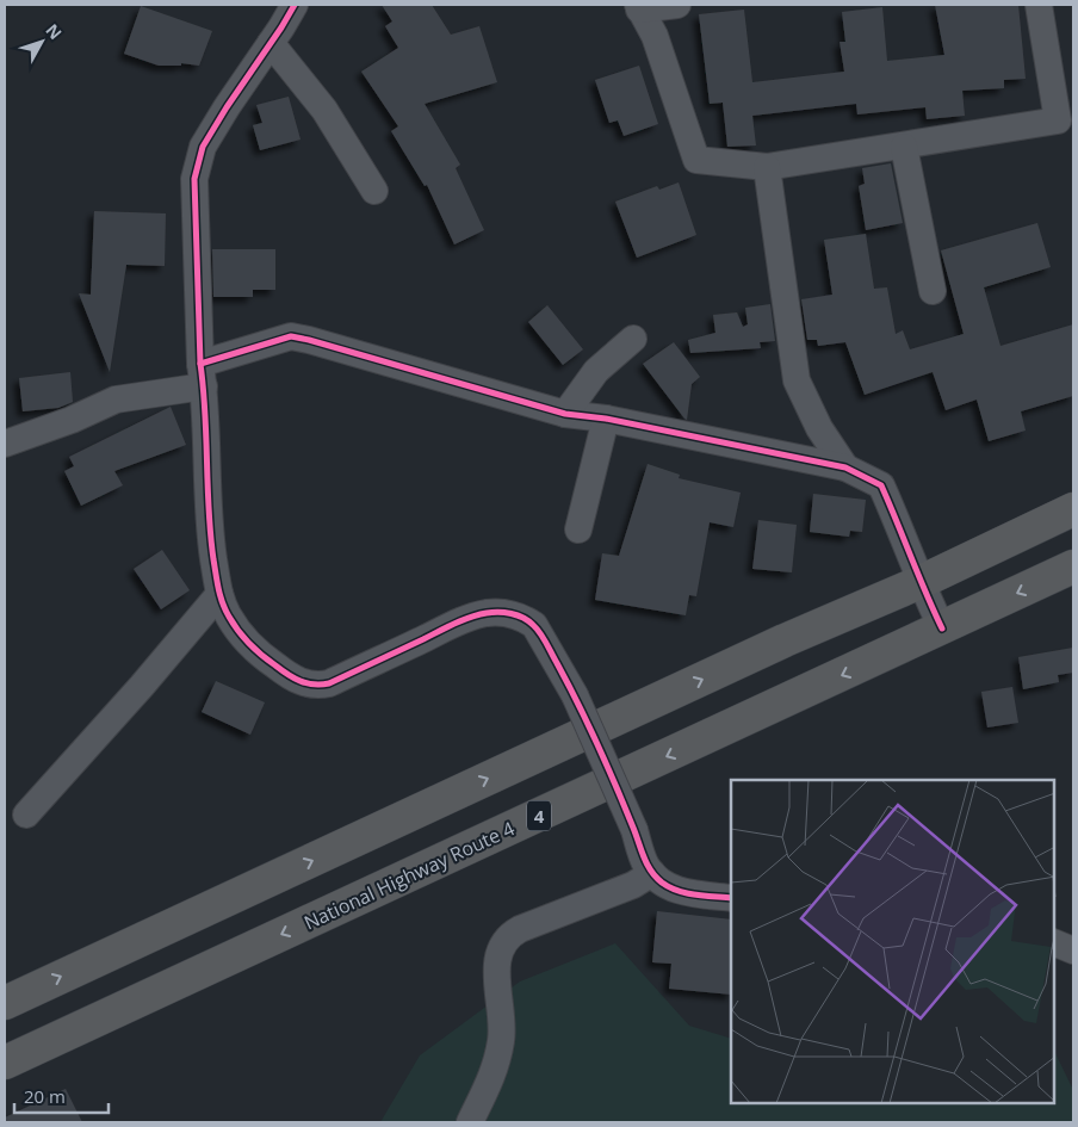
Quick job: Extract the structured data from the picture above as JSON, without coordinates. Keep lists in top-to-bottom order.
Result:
{
  "streets": {
    "highway": ["4", "National Highway Route 4"]
  },
  "scale_bar": "20 m",
  "north": "top right"
}
